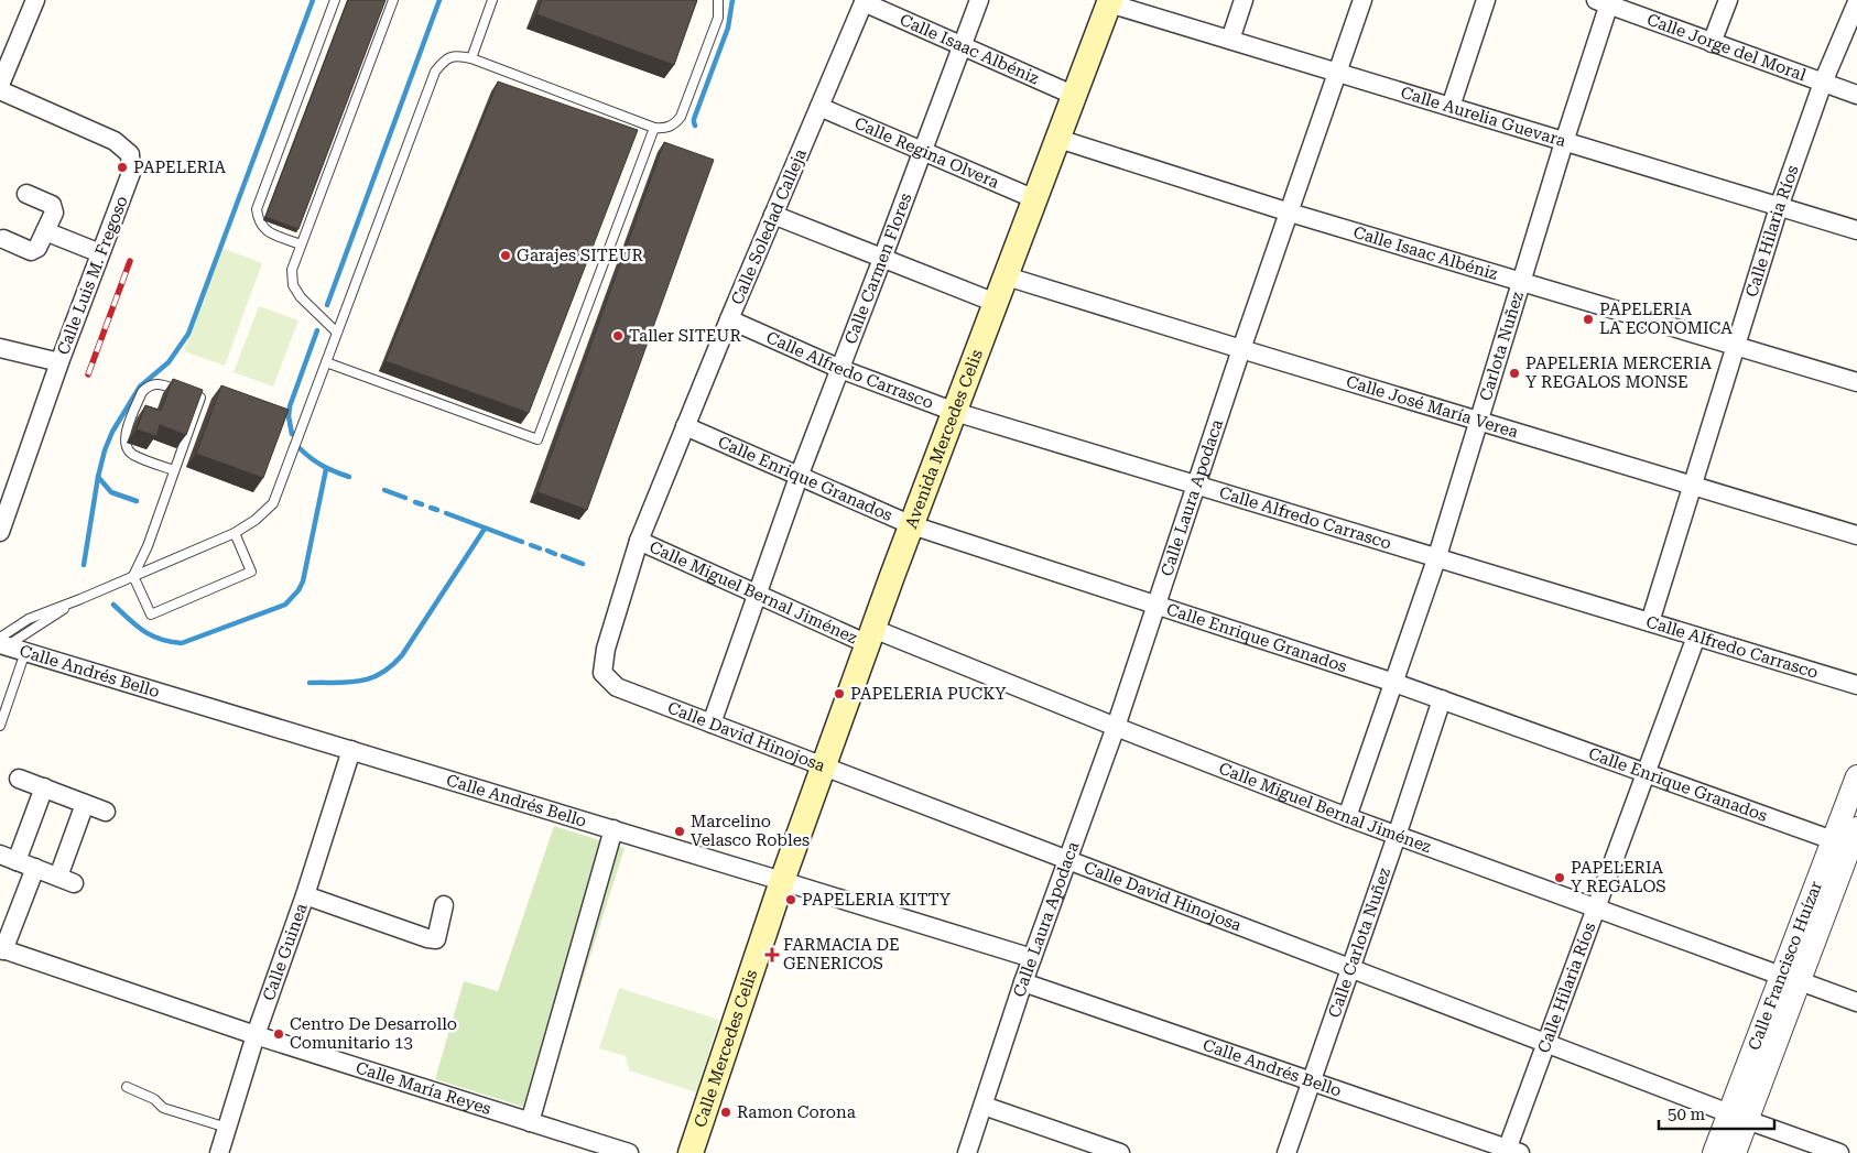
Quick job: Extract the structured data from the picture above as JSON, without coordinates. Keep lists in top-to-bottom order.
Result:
{
  "streets": {
    "main road": ["Avenida Mercedes Celis", "Calle Mercedes Celis"],
    "street": [
      "Calle Jorge del Moral",
      "Calle Isaac Albéniz",
      "Calle Aurelia Guevara",
      "Calle Regina Olvera",
      "Calle Soledad Calleja",
      "Calle Hilaria Ríos",
      "Calle Carmen Flores",
      "Calle Luis M. Fregoso",
      "Carlota Nuñez",
      "Calle Alfredo Carrasco",
      "Calle José María Verea",
      "Calle Enrique Granados",
      "Calle Laura Apodaca",
      "Calle Miguel Bernal Jiménez",
      "Calle Andrés Bello",
      "Calle David Hinojosa",
      "Calle Carlota Nuñez",
      "Calle Guinea",
      "Calle Francisco Huízar",
      "Calle María Reyes"
    ]
  },
  "crossings": [
    ["Calle Jorge del Moral", "Calle Hilaria Ríos"],
    ["Calle Jorge del Moral", "Carlota Nuñez"],
    ["Calle Isaac Albéniz", "Calle Soledad Calleja"],
    ["Calle Isaac Albéniz", "Calle Hilaria Ríos"],
    ["Calle Isaac Albéniz", "Calle Carmen Flores"],
    ["Calle Isaac Albéniz", "Carlota Nuñez"],
    ["Calle Isaac Albéniz", "Avenida Mercedes Celis"],
    ["Calle Isaac Albéniz", "Calle Laura Apodaca"],
    ["Calle Aurelia Guevara", "Calle Hilaria Ríos"],
    ["Calle Aurelia Guevara", "Carlota Nuñez"],
    ["Calle Aurelia Guevara", "Avenida Mercedes Celis"],
    ["Calle Aurelia Guevara", "Calle Laura Apodaca"],
    ["Calle Regina Olvera", "Calle Soledad Calleja"],
    ["Calle Regina Olvera", "Calle Carmen Flores"],
    ["Calle Regina Olvera", "Avenida Mercedes Celis"],
    ["Calle Soledad Calleja", "Calle Alfredo Carrasco"],
    ["Calle Soledad Calleja", "Calle Enrique Granados"],
    ["Calle Soledad Calleja", "Calle Miguel Bernal Jiménez"],
    ["Calle Soledad Calleja", "Calle David Hinojosa"],
    ["Calle Hilaria Ríos", "Calle Alfredo Carrasco"],
    ["Calle Hilaria Ríos", "Calle José María Verea"],
    ["Calle Hilaria Ríos", "Calle Enrique Granados"],
    ["Calle Hilaria Ríos", "Calle Miguel Bernal Jiménez"],
    ["Calle Hilaria Ríos", "Calle Andrés Bello"],
    ["Calle Hilaria Ríos", "Calle David Hinojosa"],
    ["Calle Carmen Flores", "Calle Alfredo Carrasco"],
    ["Calle Carmen Flores", "Calle Enrique Granados"],
    ["Calle Carmen Flores", "Calle Miguel Bernal Jiménez"],
    ["Calle Carmen Flores", "Calle David Hinojosa"],
    ["Carlota Nuñez", "Calle Alfredo Carrasco"],
    ["Carlota Nuñez", "Calle José María Verea"],
    ["Carlota Nuñez", "Calle Enrique Granados"],
    ["Carlota Nuñez", "Calle Miguel Bernal Jiménez"],
    ["Calle Alfredo Carrasco", "Avenida Mercedes Celis"],
    ["Calle Alfredo Carrasco", "Calle Laura Apodaca"],
    ["Calle José María Verea", "Avenida Mercedes Celis"],
    ["Calle José María Verea", "Calle Laura Apodaca"],
    ["Avenida Mercedes Celis", "Calle Enrique Granados"],
    ["Avenida Mercedes Celis", "Calle Miguel Bernal Jiménez"],
    ["Avenida Mercedes Celis", "Calle Andrés Bello"],
    ["Avenida Mercedes Celis", "Calle David Hinojosa"],
    ["Avenida Mercedes Celis", "Calle Mercedes Celis"],
    ["Calle Enrique Granados", "Calle Laura Apodaca"],
    ["Calle Enrique Granados", "Calle Carlota Nuñez"],
    ["Calle Enrique Granados", "Calle Francisco Huízar"],
    ["Calle Laura Apodaca", "Calle Miguel Bernal Jiménez"],
    ["Calle Laura Apodaca", "Calle Andrés Bello"],
    ["Calle Laura Apodaca", "Calle David Hinojosa"],
    ["Calle Miguel Bernal Jiménez", "Calle Carlota Nuñez"],
    ["Calle Miguel Bernal Jiménez", "Calle Francisco Huízar"],
    ["Calle Andrés Bello", "Calle Carlota Nuñez"],
    ["Calle Andrés Bello", "Calle Guinea"],
    ["Calle Andrés Bello", "Calle Mercedes Celis"],
    ["Calle David Hinojosa", "Calle Carlota Nuñez"],
    ["Calle David Hinojosa", "Calle Francisco Huízar"],
    ["Calle Guinea", "Calle María Reyes"]
  ],
  "places": {
    "other": [
      "PAPELERIA",
      "Garajes SITEUR",
      "PAPELERIA LA ECONOMICA",
      "Taller SITEUR",
      "PAPELERIA MERCERIA Y REGALOS MONSE",
      "PAPELERIA PUCKY",
      "Marcelino Velasco Robles",
      "PAPELERIA Y REGALOS",
      "PAPELERIA KITTY",
      "Centro De Desarrollo Comunitario 13",
      "Ramon Corona"
    ],
    "health": ["FARMACIA DE GENERICOS"]
  },
  "scale_bar": "50 m"
}
